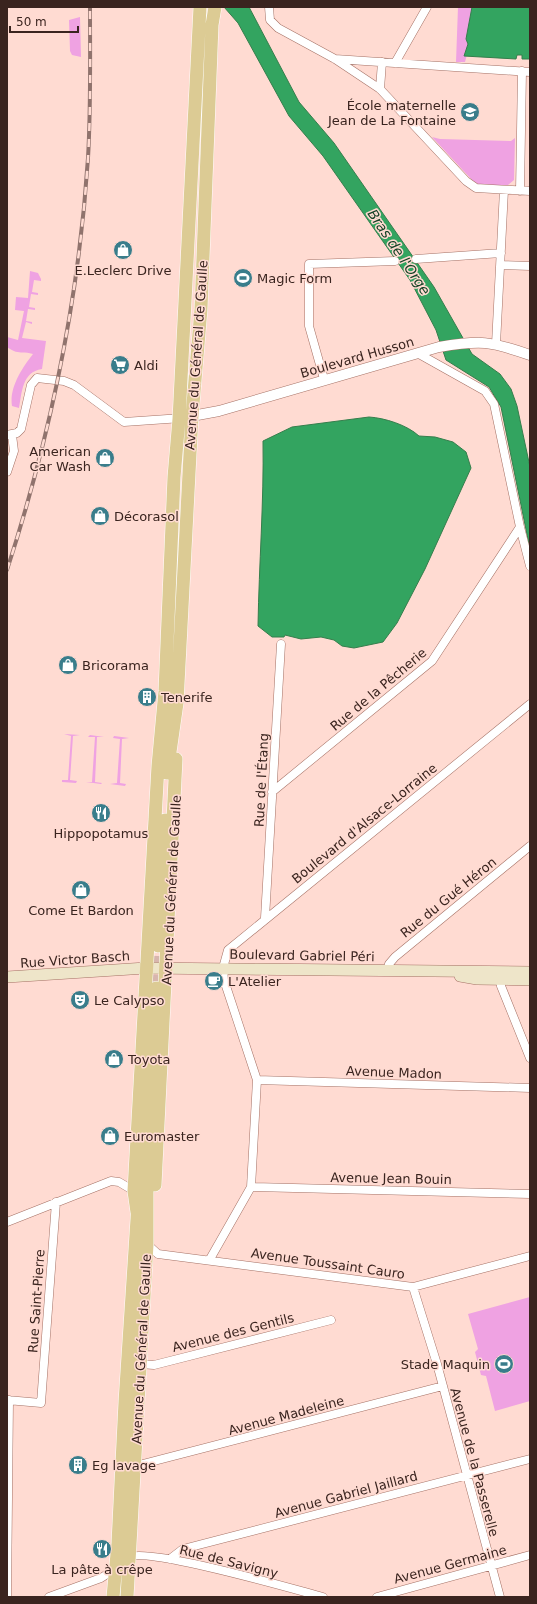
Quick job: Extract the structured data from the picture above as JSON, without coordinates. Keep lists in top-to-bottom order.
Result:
{
  "streets": {
    "main road": ["Avenue du Général de Gaulle", "Boulevard Gabriel Péri", "Rue Victor Basch"],
    "street": [
      "Boulevard Husson",
      "Rue de la Pêcherie",
      "Rue de l'Étang",
      "Boulevard d'Alsace-Lorraine",
      "Rue du Gué Héron",
      "Avenue Madon",
      "Avenue Jean Bouin",
      "Avenue Toussaint Cauro",
      "Rue Saint-Pierre",
      "Avenue des Gentils",
      "Avenue Madeleine",
      "Avenue de la Passerelle",
      "Avenue Gabriel Jaillard",
      "Rue de Savigny",
      "Avenue Germaine"
    ]
  },
  "crossings": [
    ["Avenue du Général de Gaulle", "Boulevard Husson"],
    ["Avenue du Général de Gaulle", "Boulevard Gabriel Péri"],
    ["Avenue du Général de Gaulle", "Rue Victor Basch"],
    ["Avenue du Général de Gaulle", "Avenue Toussaint Cauro"],
    ["Avenue du Général de Gaulle", "Avenue des Gentils"],
    ["Avenue du Général de Gaulle", "Avenue Madeleine"],
    ["Avenue du Général de Gaulle", "Rue de Savigny"],
    ["Rue de la Pêcherie", "Rue de l'Étang"],
    ["Rue de l'Étang", "Boulevard d'Alsace-Lorraine"],
    ["Boulevard d'Alsace-Lorraine", "Boulevard Gabriel Péri"],
    ["Rue du Gué Héron", "Boulevard Gabriel Péri"],
    ["Boulevard Gabriel Péri", "Rue Victor Basch"],
    ["Avenue Toussaint Cauro", "Avenue de la Passerelle"],
    ["Avenue Madeleine", "Avenue de la Passerelle"],
    ["Avenue de la Passerelle", "Avenue Gabriel Jaillard"],
    ["Avenue de la Passerelle", "Avenue Germaine"],
    ["Avenue Gabriel Jaillard", "Rue de Savigny"]
  ],
  "water": ["Bras de l'Orge"],
  "places": {
    "school or university": ["École maternelle Jean de La Fontaine"],
    "shop": [
      "E.Leclerc Drive",
      "American Car Wash",
      "Décorasol",
      "Bricorama",
      "Come Et Bardon",
      "Toyota",
      "Euromaster"
    ],
    "sports": ["Magic Form", "Stade Maquin"],
    "supermarket": ["Aldi"],
    "building": ["Tenerife", "Eg lavage"],
    "restaurant": ["Hippopotamus", "La pâte à crêpe"],
    "cafe": ["L'Atelier"],
    "theatre": ["Le Calypso"]
  },
  "scale_bar": "50 m"
}
